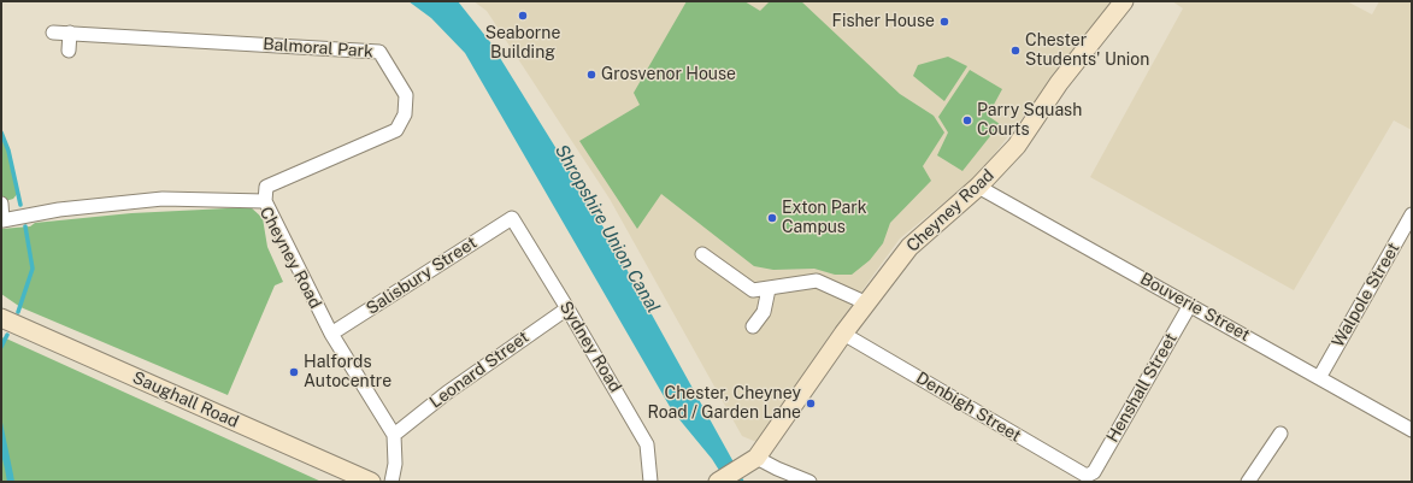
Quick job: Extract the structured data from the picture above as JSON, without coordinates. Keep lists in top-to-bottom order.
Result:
{
  "streets": {
    "street": [
      "Balmoral Park",
      "Cheyney Road",
      "Salisbury Street",
      "Walpole Street",
      "Bouverie Street",
      "Sydney Road",
      "Leonard Street",
      "Henshall Street",
      "Saughall Road",
      "Denbigh Street"
    ]
  },
  "crossings": [
    ["Balmoral Park", "Cheyney Road"],
    ["Cheyney Road", "Salisbury Street"],
    ["Cheyney Road", "Bouverie Street"],
    ["Cheyney Road", "Leonard Street"],
    ["Cheyney Road", "Denbigh Street"],
    ["Salisbury Street", "Sydney Road"],
    ["Walpole Street", "Bouverie Street"],
    ["Bouverie Street", "Henshall Street"],
    ["Sydney Road", "Leonard Street"],
    ["Henshall Street", "Denbigh Street"]
  ],
  "water": ["Shropshire Union Canal"],
  "places": [
    "Seaborne Building",
    "Fisher House",
    "Chester Students' Union",
    "Grosvenor House",
    "Parry Squash Courts",
    "Exton Park Campus",
    "Halfords Autocentre",
    "Chester, Cheyney Road / Garden Lane"
  ]
}
